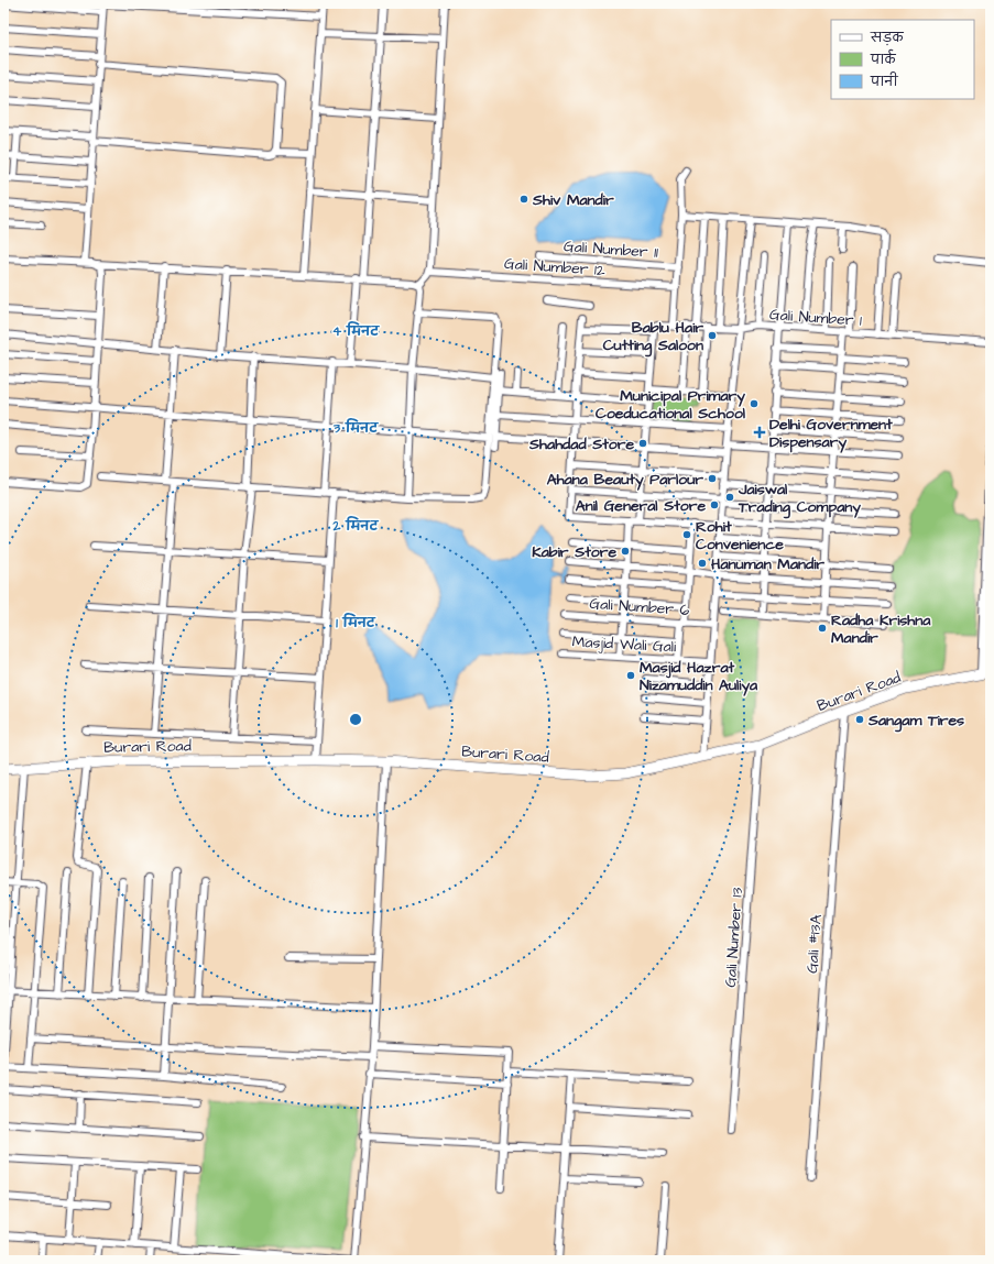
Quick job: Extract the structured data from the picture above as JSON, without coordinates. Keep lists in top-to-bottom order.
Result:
{
  "streets": {
    "main road": ["Burari Road"],
    "street": [
      "Gali Number 11",
      "Gali Number 12",
      "Gali Number 1",
      "Gali Number 6",
      "Masjid Wali Gali",
      "Gali Number 13",
      "Gali #13A"
    ]
  },
  "crossings": [
    ["Gali Number 11", "Gali Number 12"],
    ["Gali Number 11", "Gali Number 1"],
    ["Burari Road", "Gali Number 13"],
    ["Burari Road", "Gali #13A"]
  ],
  "places": {
    "other": [
      "Shiv Mandir",
      "Bablu Hair Cutting Saloon",
      "Municipal Primary Coeducational School",
      "Shahdad Store",
      "Ahana Beauty Parlour",
      "Jaiswal Trading Company",
      "Anil General Store",
      "Rohit Convenience",
      "Kabir Store",
      "Hanuman Mandir",
      "Radha Krishna Mandir",
      "Masjid Hazrat Nizamuddin Auliya",
      "Sangam Tires"
    ],
    "health": ["Delhi Government Dispensary"]
  },
  "legend": ["सड़क", "पार्क", "पानी"],
  "rings": [
    "4 मिनट",
    "3 मिनट",
    "2 मिनट",
    "1 मिनट"
  ]
}
